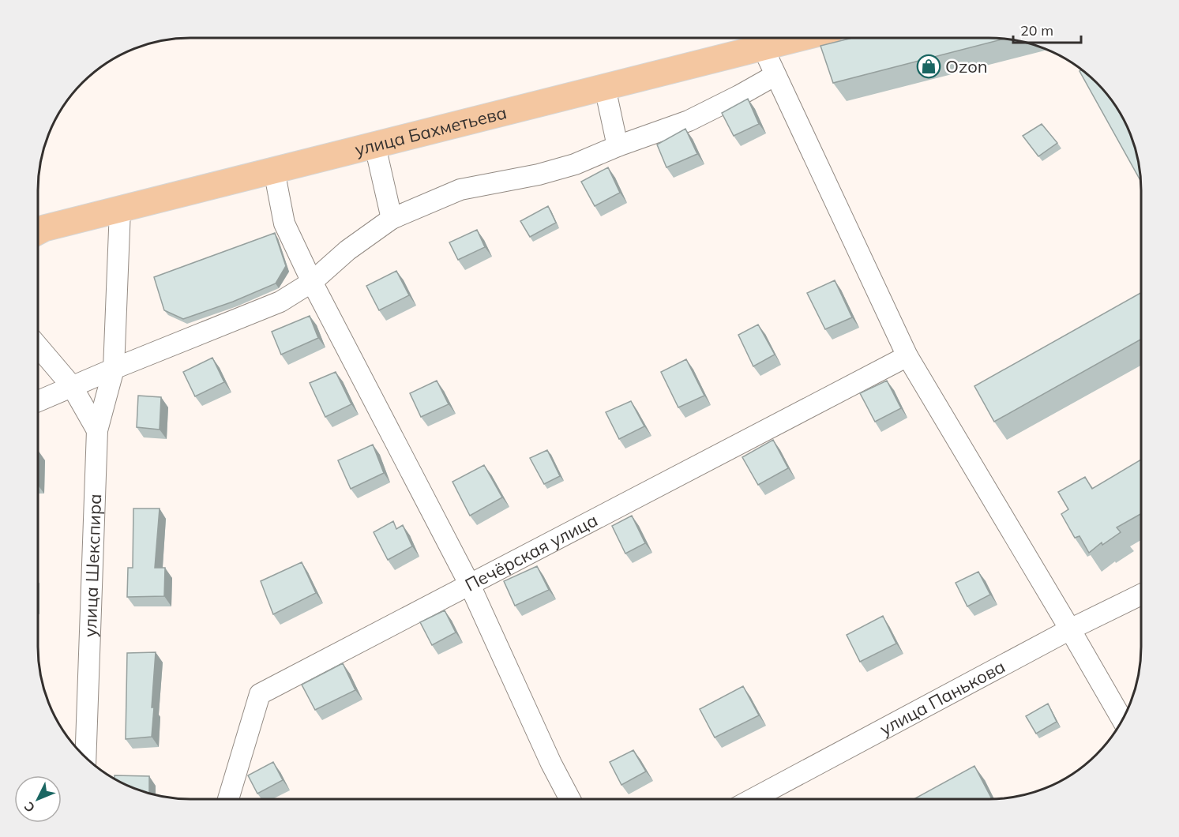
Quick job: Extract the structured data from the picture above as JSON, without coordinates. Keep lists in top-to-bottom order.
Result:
{
  "streets": {
    "main road": ["улица Бахметьева"],
    "street": ["Печёрская улица", "улица Шекспира", "улица Панькова"]
  },
  "crossings": [
    ["улица Бахметьева", "улица Шекспира"]
  ],
  "places": {
    "shop": ["Ozon"]
  },
  "scale_bar": "20 m",
  "north": "bottom left"
}
